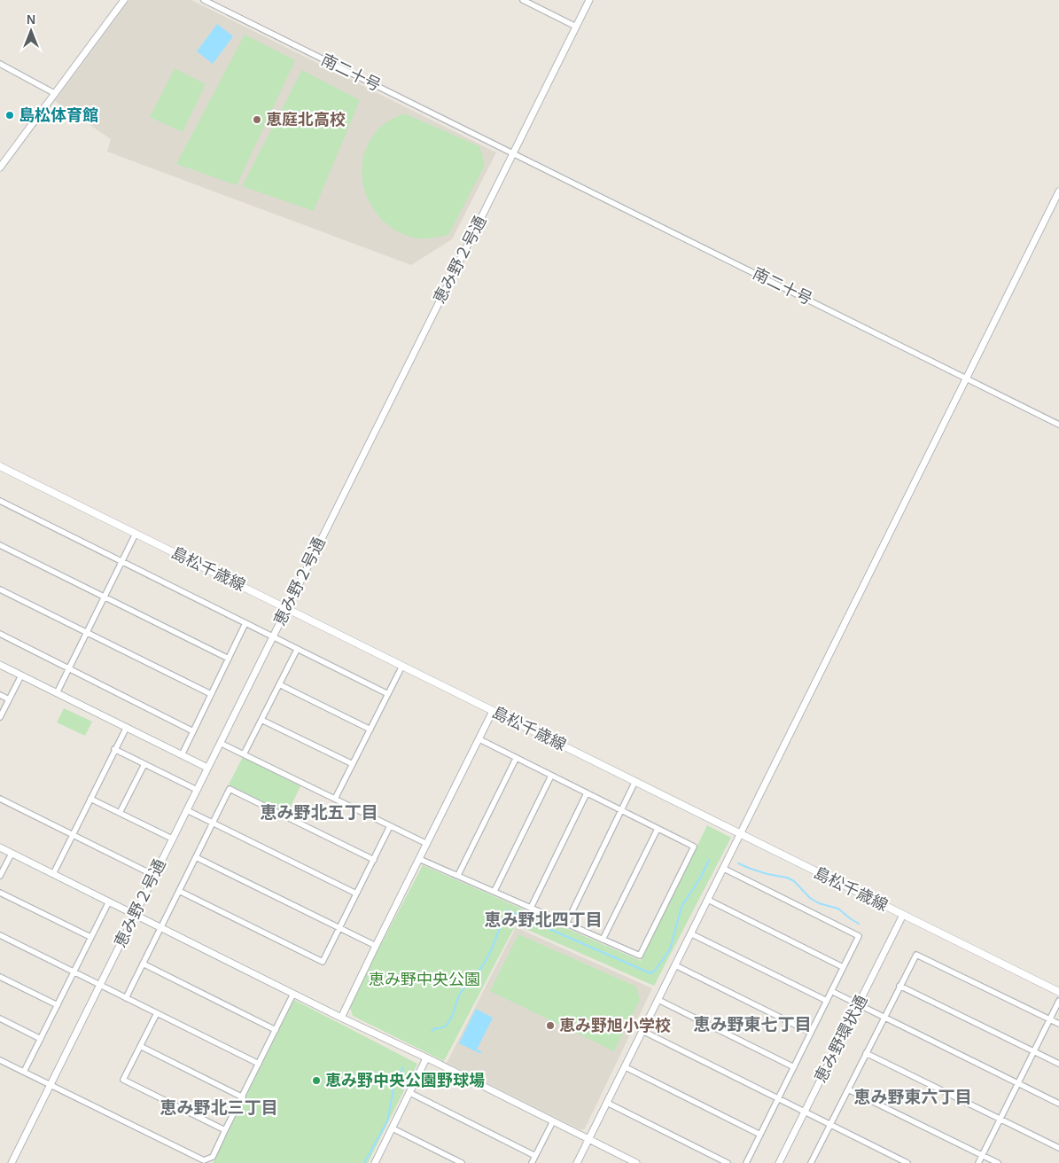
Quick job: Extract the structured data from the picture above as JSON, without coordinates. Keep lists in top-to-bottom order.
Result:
{
  "streets": {
    "main road": ["島松千歳線"],
    "street": ["南二十号", "恵み野２号通", "恵み野環状通"]
  },
  "crossings": [
    ["南二十号", "恵み野２号通"],
    ["恵み野２号通", "島松千歳線"],
    ["島松千歳線", "恵み野環状通"]
  ],
  "districts": [
    "恵み野北五丁目",
    "恵み野北四丁目",
    "恵み野東七丁目",
    "恵み野東六丁目",
    "恵み野北三丁目"
  ],
  "parks": ["恵み野中央公園"],
  "places": [
    "島松体育館",
    "恵庭北高校",
    "恵み野旭小学校",
    "恵み野中央公園野球場"
  ],
  "north": "top"
}
